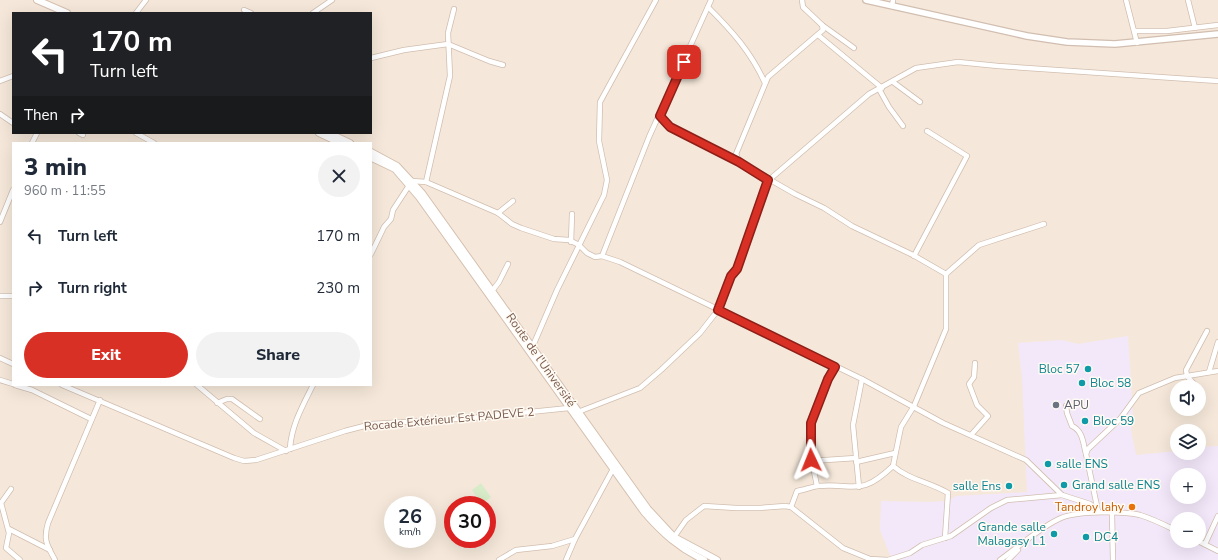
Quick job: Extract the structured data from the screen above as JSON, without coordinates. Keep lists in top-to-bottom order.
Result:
{
  "streets": {
    "main road": ["Route de l'Université"],
    "street": ["Rocade Extérieur Est PADEVE 2"]
  },
  "crossings": [
    ["Route de l'Université", "Rocade Extérieur Est PADEVE 2"]
  ],
  "places": [
    "Bloc 57",
    "Bloc 58",
    "APU",
    "Bloc 59",
    "salle ENS",
    "Grand salle ENS",
    "salle Ens",
    "Tandroy lahy",
    "Grande salle Malagasy L1",
    "DC4"
  ],
  "page": {
    "turn": ["170 m", "Turn left"],
    "then": "Then",
    "heading": ["3 min", "960 m · 11:55"],
    "list": [
      {
        "name": "Turn left",
        "value": "170 m"
      },
      {
        "name": "Turn right",
        "value": "230 m"
      }
    ],
    "buttons": ["Exit", "Share"],
    "map_buttons": ["+", "−"],
    "speed": "26 km/h",
    "limit": "30"
  }
}
